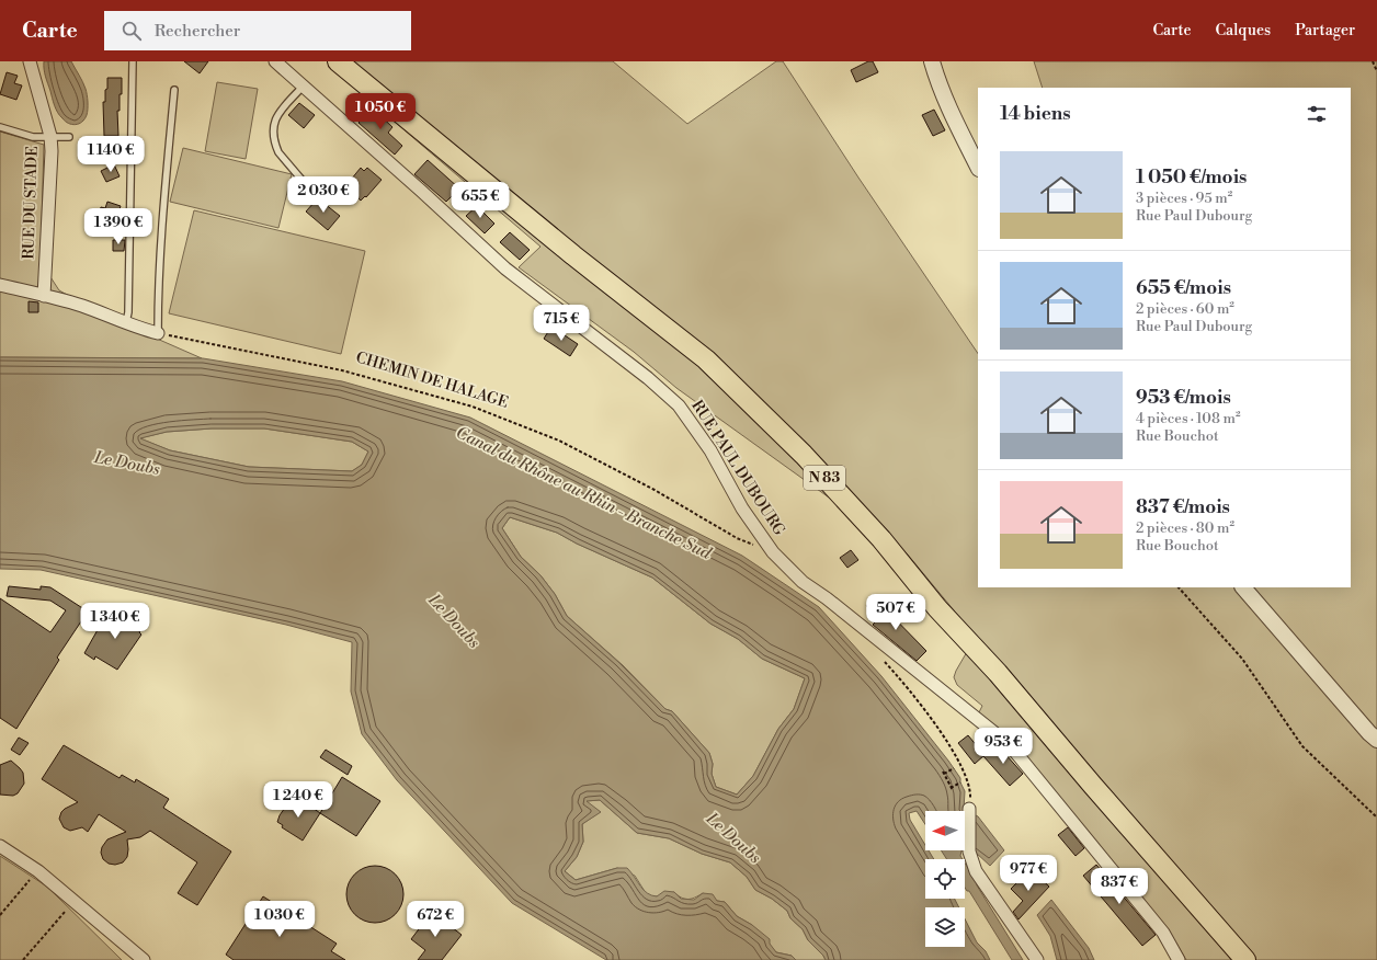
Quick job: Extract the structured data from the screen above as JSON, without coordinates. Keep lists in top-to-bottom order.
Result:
{
  "streets": {
    "main road": ["N 83"],
    "street": ["RUE DU STADE", "RUE PAUL DUBOURG"],
    "path": ["CHEMIN DE HALAGE"]
  },
  "crossings": [
    ["CHEMIN DE HALAGE", "RUE PAUL DUBOURG"]
  ],
  "water": ["Le Doubs", "Canal du Rhône au Rhin - Branche Sud"],
  "north": "left",
  "page": {
    "header": "Carte",
    "search": "Rechercher",
    "nav": ["Carte", "Calques", "Partager"],
    "heading": "14 biens",
    "price": [
      "1 050 €",
      "1 140 €",
      "2 030 €",
      "655 €",
      "1 390 €",
      "715 €",
      "507 €",
      "1 340 €",
      "953 €",
      "1 240 €",
      "977 €",
      "837 €",
      "1 030 €",
      "672 €"
    ],
    "list": [
      {
        "name": "1 050 €/mois",
        "note": "3 pièces · 95 m² · Rue Paul Dubourg"
      },
      {
        "name": "655 €/mois",
        "note": "2 pièces · 60 m² · Rue Paul Dubourg"
      },
      {
        "name": "953 €/mois",
        "note": "4 pièces · 108 m² · Rue Bouchot"
      },
      {
        "name": "837 €/mois",
        "note": "2 pièces · 80 m² · Rue Bouchot"
      }
    ]
  }
}
